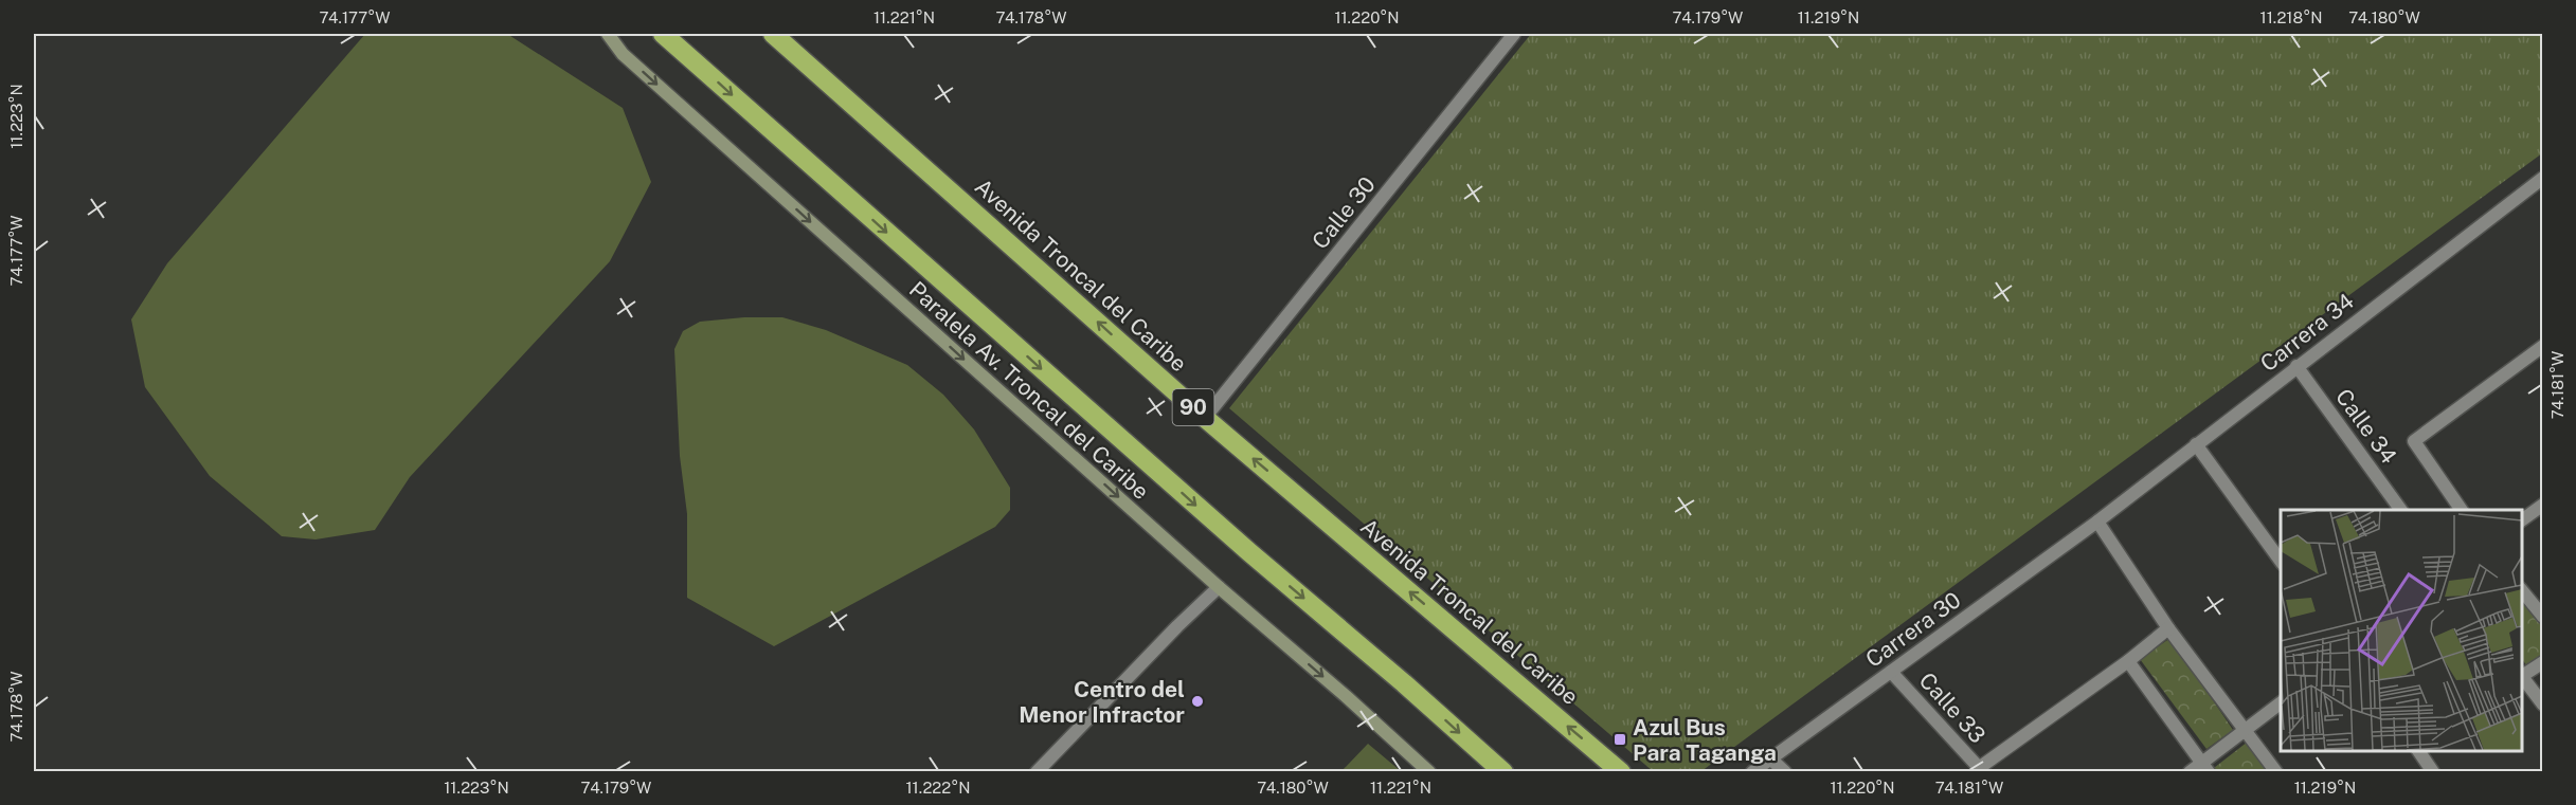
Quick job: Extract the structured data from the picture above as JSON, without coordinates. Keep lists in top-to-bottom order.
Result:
{
  "streets": {
    "highway": ["Avenida Troncal del Caribe", "90"],
    "street": [
      "Calle 30",
      "Carrera 34",
      "Paralela Av. Troncal del Caribe",
      "Calle 34",
      "Carrera 30",
      "Calle 33"
    ]
  },
  "crossings": [
    ["Calle 30", "Avenida Troncal del Caribe"],
    ["Carrera 34", "Calle 34"],
    ["Carrera 34", "Carrera 30"],
    ["Carrera 30", "Calle 33"]
  ],
  "one_way": ["Paralela Av. Troncal del Caribe"],
  "places": {
    "other": ["Centro del Menor Infractor"],
    "transit": ["Azul Bus Para Taganga"]
  },
  "coordinates": [
    "74.177°W",
    "11.221°N",
    "74.178°W",
    "11.220°N",
    "74.179°W",
    "11.219°N",
    "11.218°N",
    "74.180°W",
    "11.223°N",
    "74.181°W",
    "11.222°N"
  ]
}
